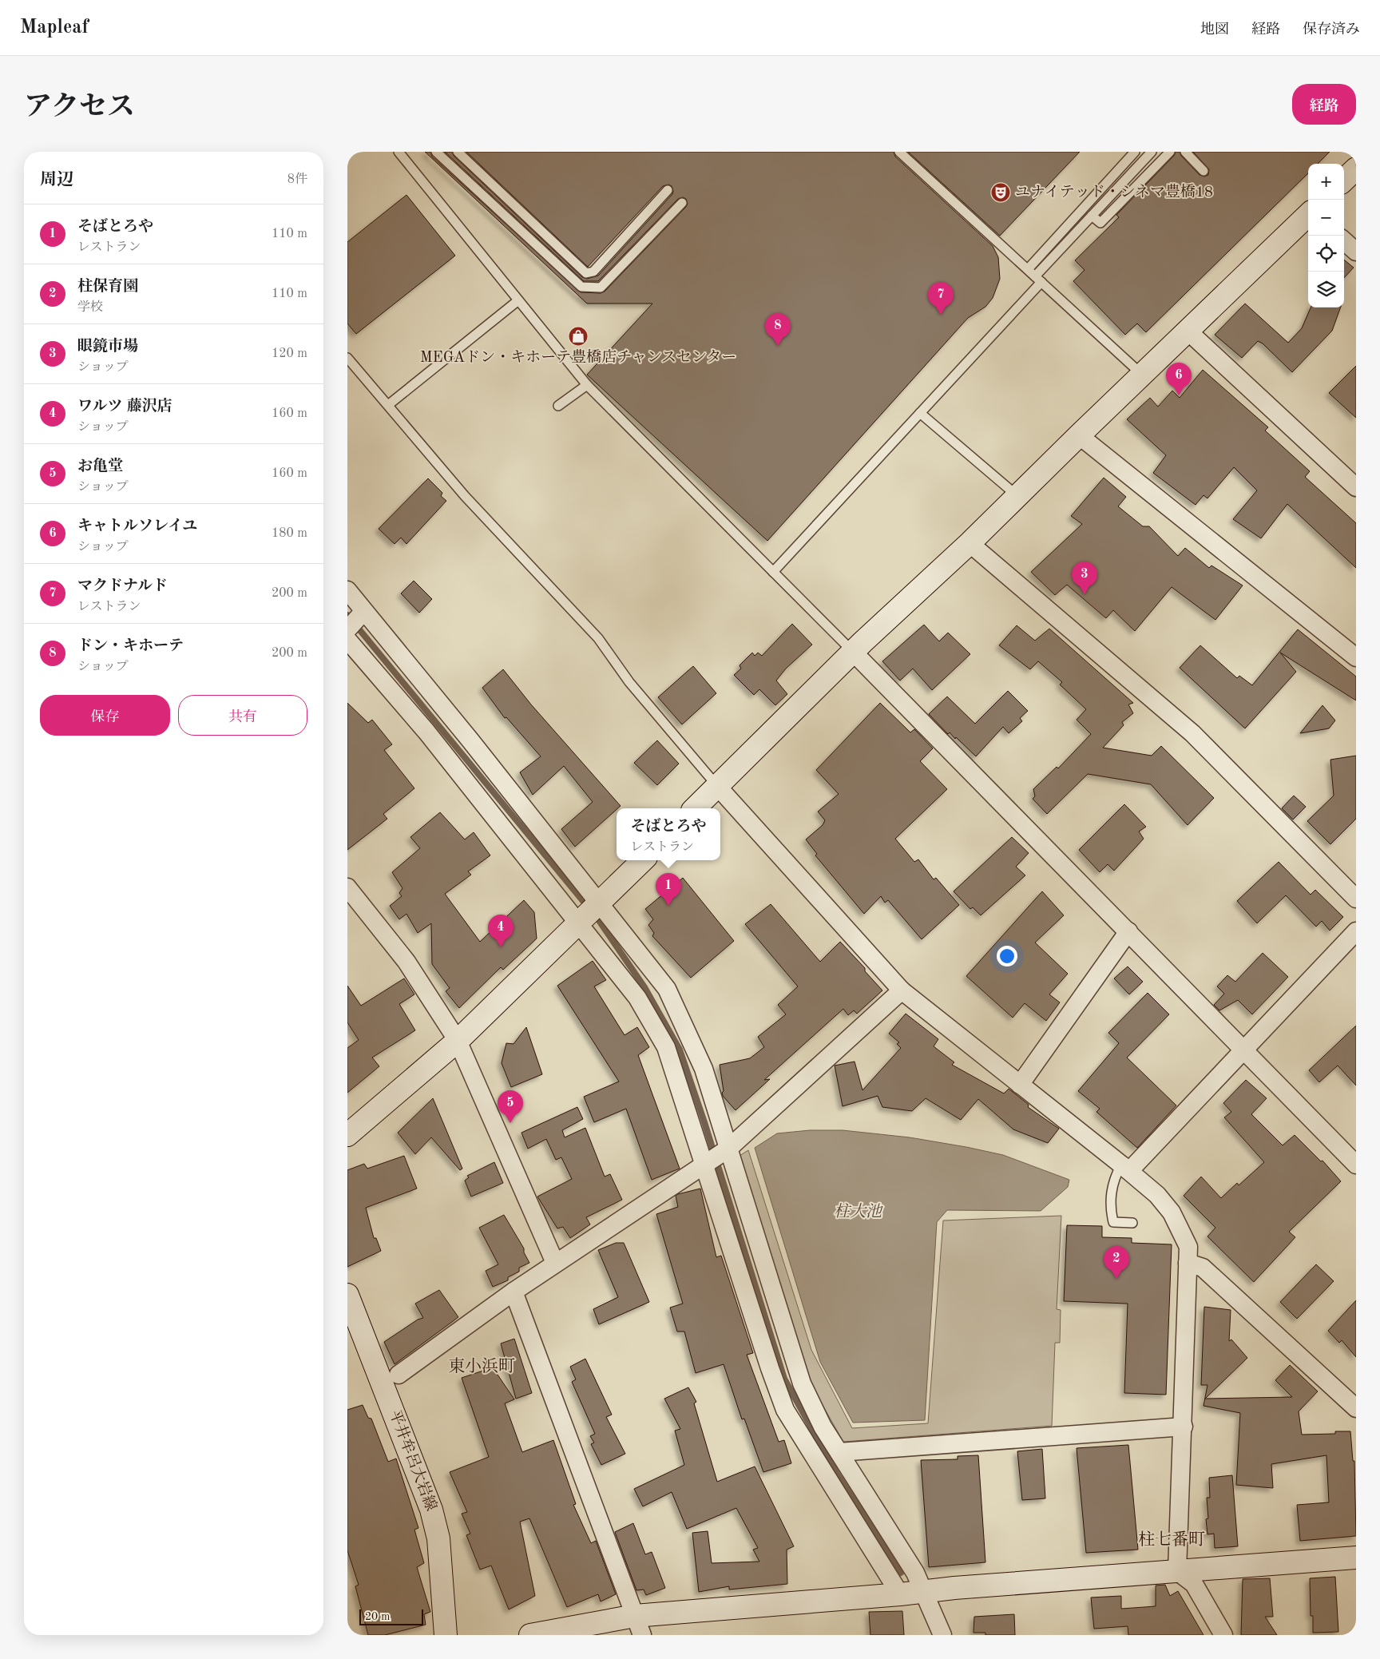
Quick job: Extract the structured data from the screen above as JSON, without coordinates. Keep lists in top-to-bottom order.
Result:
{
  "streets": {
    "street": ["平井牟呂大岩線"]
  },
  "districts": ["東小浜町", "柱七番町"],
  "water": ["柱大池"],
  "places": {
    "theatre": ["ユナイテッド・シネマ豊橋18"],
    "shop": ["MEGAドン・キホーテ豊橋店チャンスセンター"]
  },
  "scale_bar": "20 m",
  "page": {
    "header": "Mapleaf",
    "nav": ["地図", "経路", "保存済み"],
    "title": "アクセス",
    "buttons": [
      "経路",
      ["保存", "共有"]
    ],
    "heading": ["周辺", "8件"],
    "map_buttons": ["+", "−"],
    "list": [
      {
        "mark": "1",
        "name": "そばとろや",
        "note": "レストラン",
        "value": "110 m"
      },
      {
        "mark": "2",
        "name": "柱保育園",
        "note": "学校",
        "value": "110 m"
      },
      {
        "mark": "3",
        "name": "眼鏡市場",
        "note": "ショップ",
        "value": "120 m"
      },
      {
        "mark": "4",
        "name": "ワルツ 藤沢店",
        "note": "ショップ",
        "value": "160 m"
      },
      {
        "mark": "5",
        "name": "お亀堂",
        "note": "ショップ",
        "value": "160 m"
      },
      {
        "mark": "6",
        "name": "キャトルソレイユ",
        "note": "ショップ",
        "value": "180 m"
      },
      {
        "mark": "7",
        "name": "マクドナルド",
        "note": "レストラン",
        "value": "200 m"
      },
      {
        "mark": "8",
        "name": "ドン・キホーテ",
        "note": "ショップ",
        "value": "200 m"
      }
    ],
    "pins": [
      "7",
      "8",
      "6",
      "3",
      "1",
      "4",
      "5",
      "2"
    ],
    "popup": ["そばとろや", "レストラン"],
    "scale": "20 m"
  }
}
